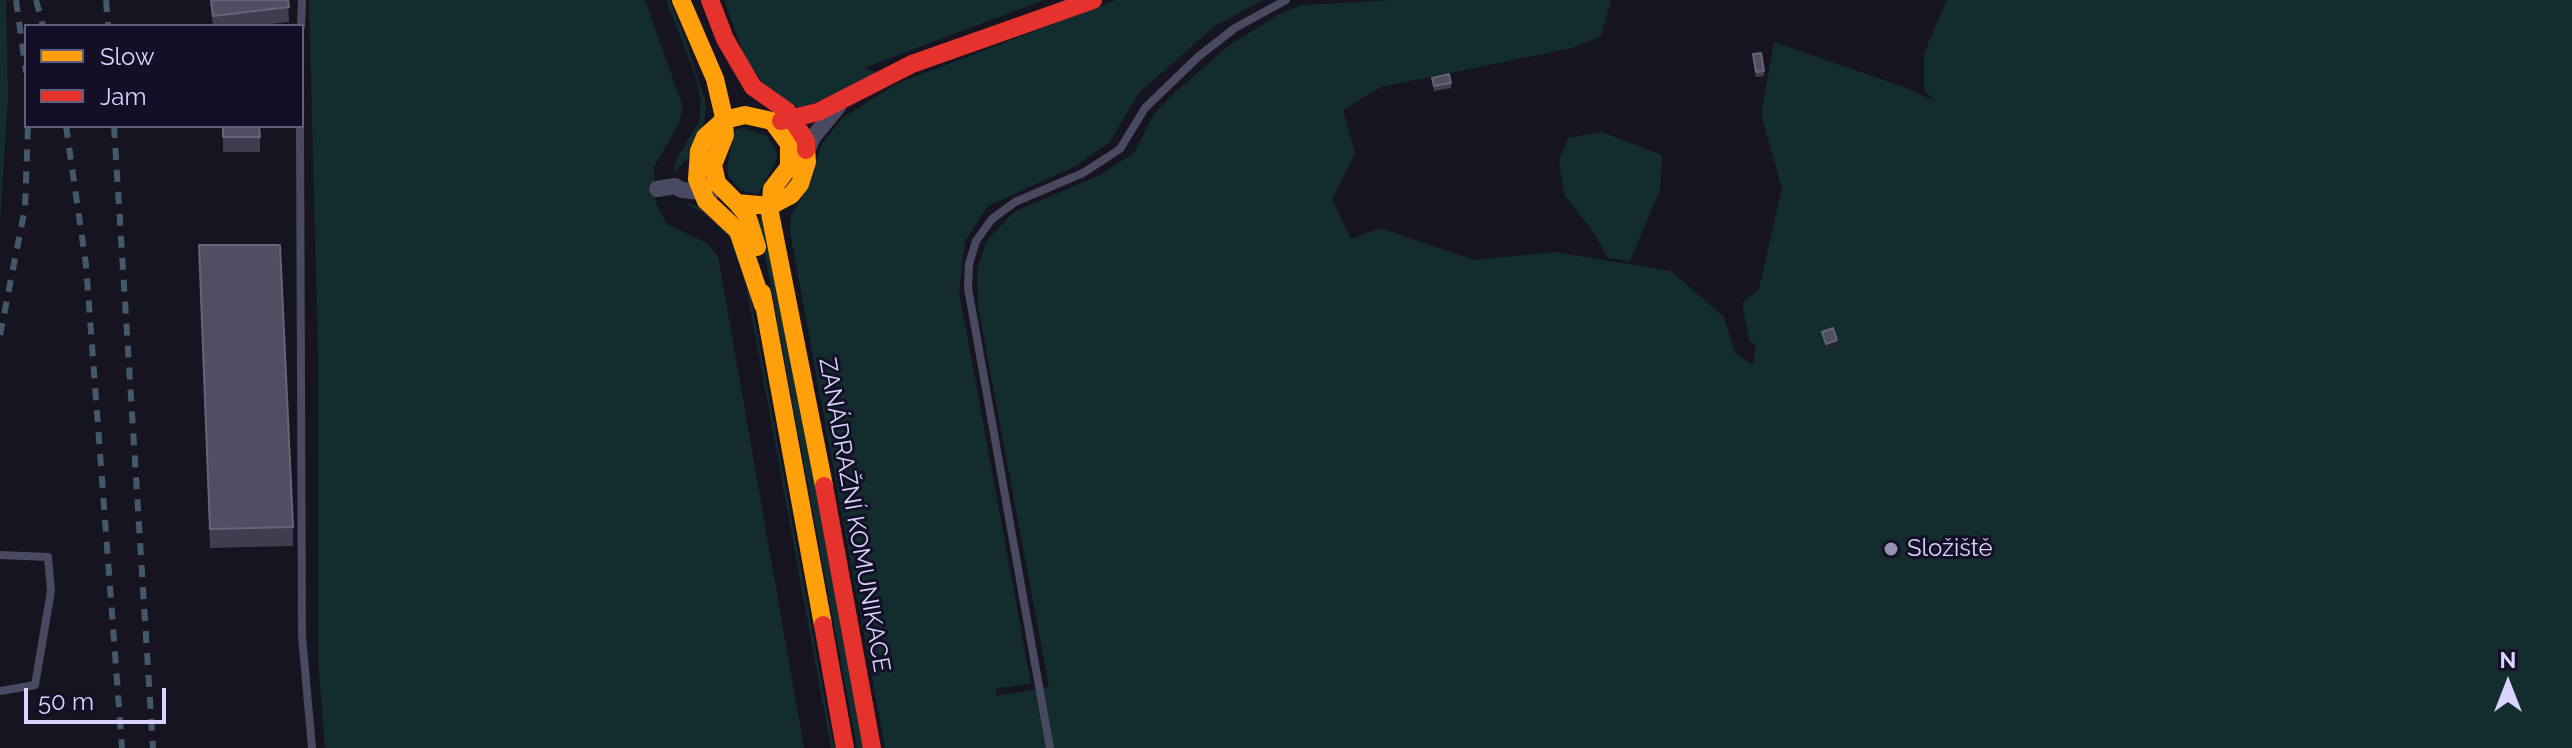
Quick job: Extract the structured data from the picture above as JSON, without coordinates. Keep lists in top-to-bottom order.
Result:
{
  "streets": {
    "main road": ["ZANÁDRAŽNÍ KOMUNIKACE"]
  },
  "places": ["Složiště"],
  "legend": ["Slow", "Jam"],
  "scale_bar": "50 m",
  "north": "top"
}
